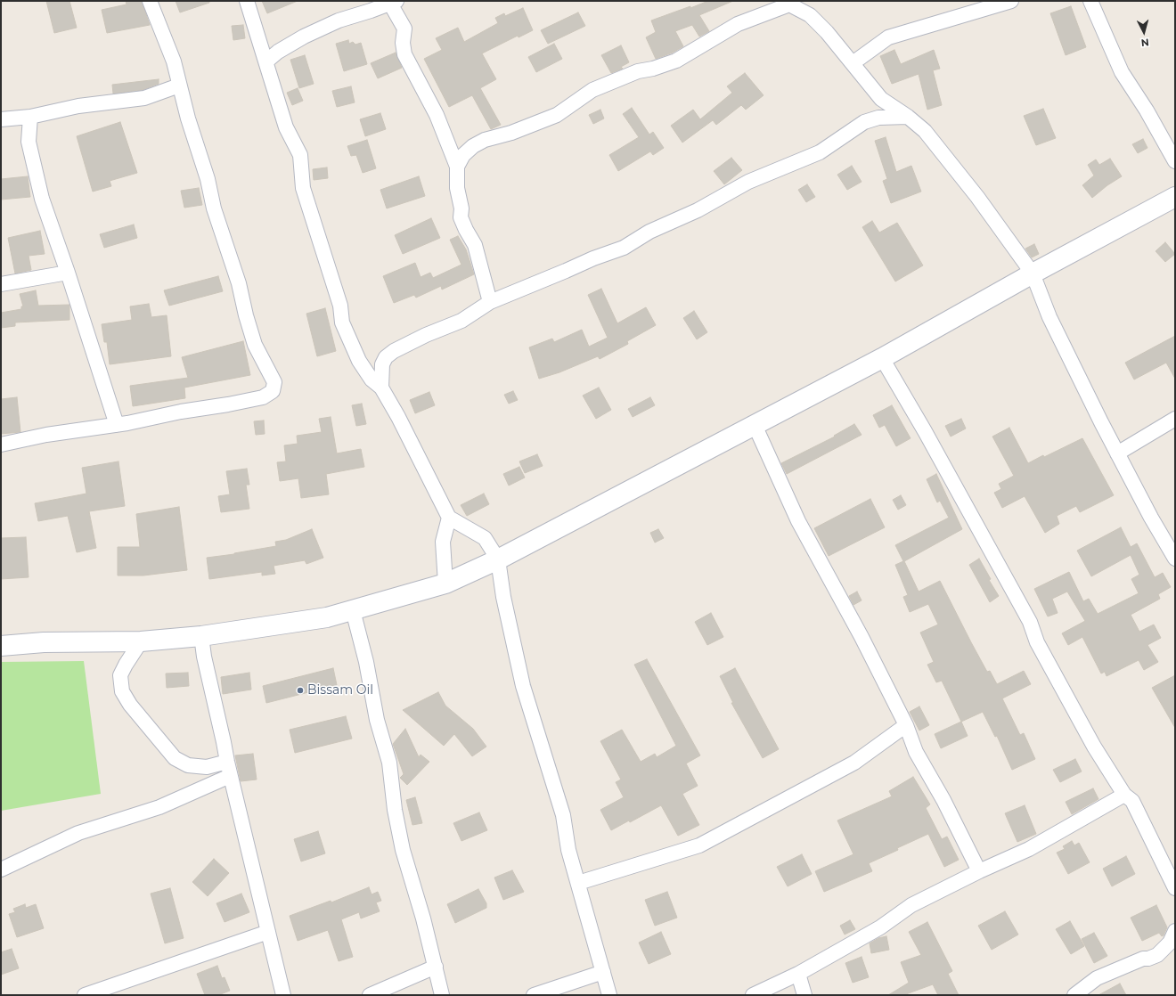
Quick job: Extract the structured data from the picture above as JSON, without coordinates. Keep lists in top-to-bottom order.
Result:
{
  "places": ["Bissam Oil"],
  "north": "bottom"
}
